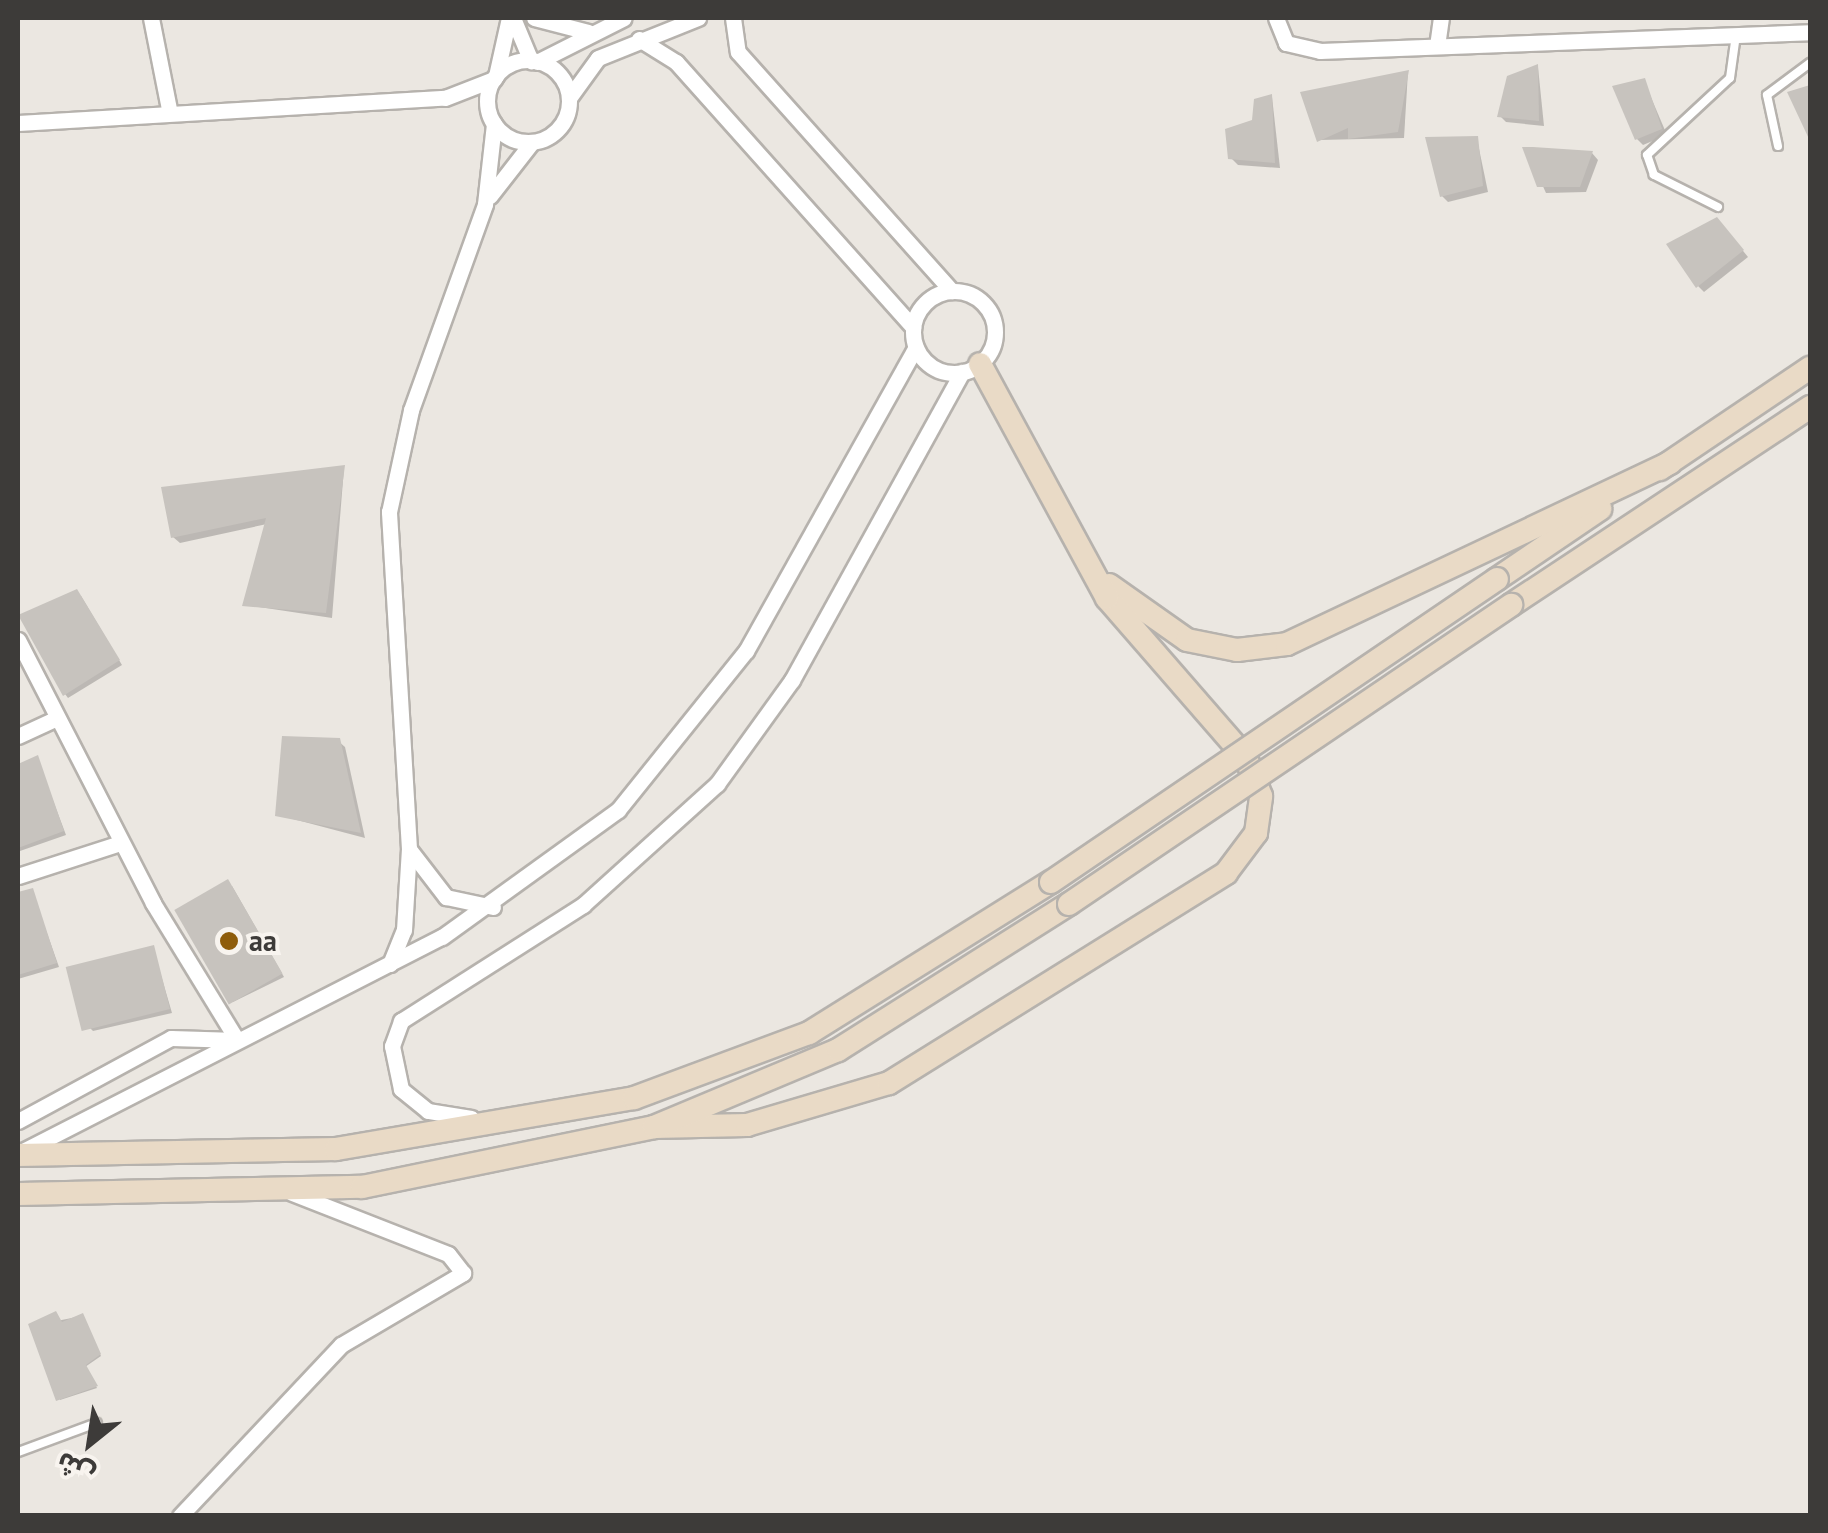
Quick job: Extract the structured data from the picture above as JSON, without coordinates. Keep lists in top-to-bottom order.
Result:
{
  "places": ["aa"],
  "north": "bottom left"
}
